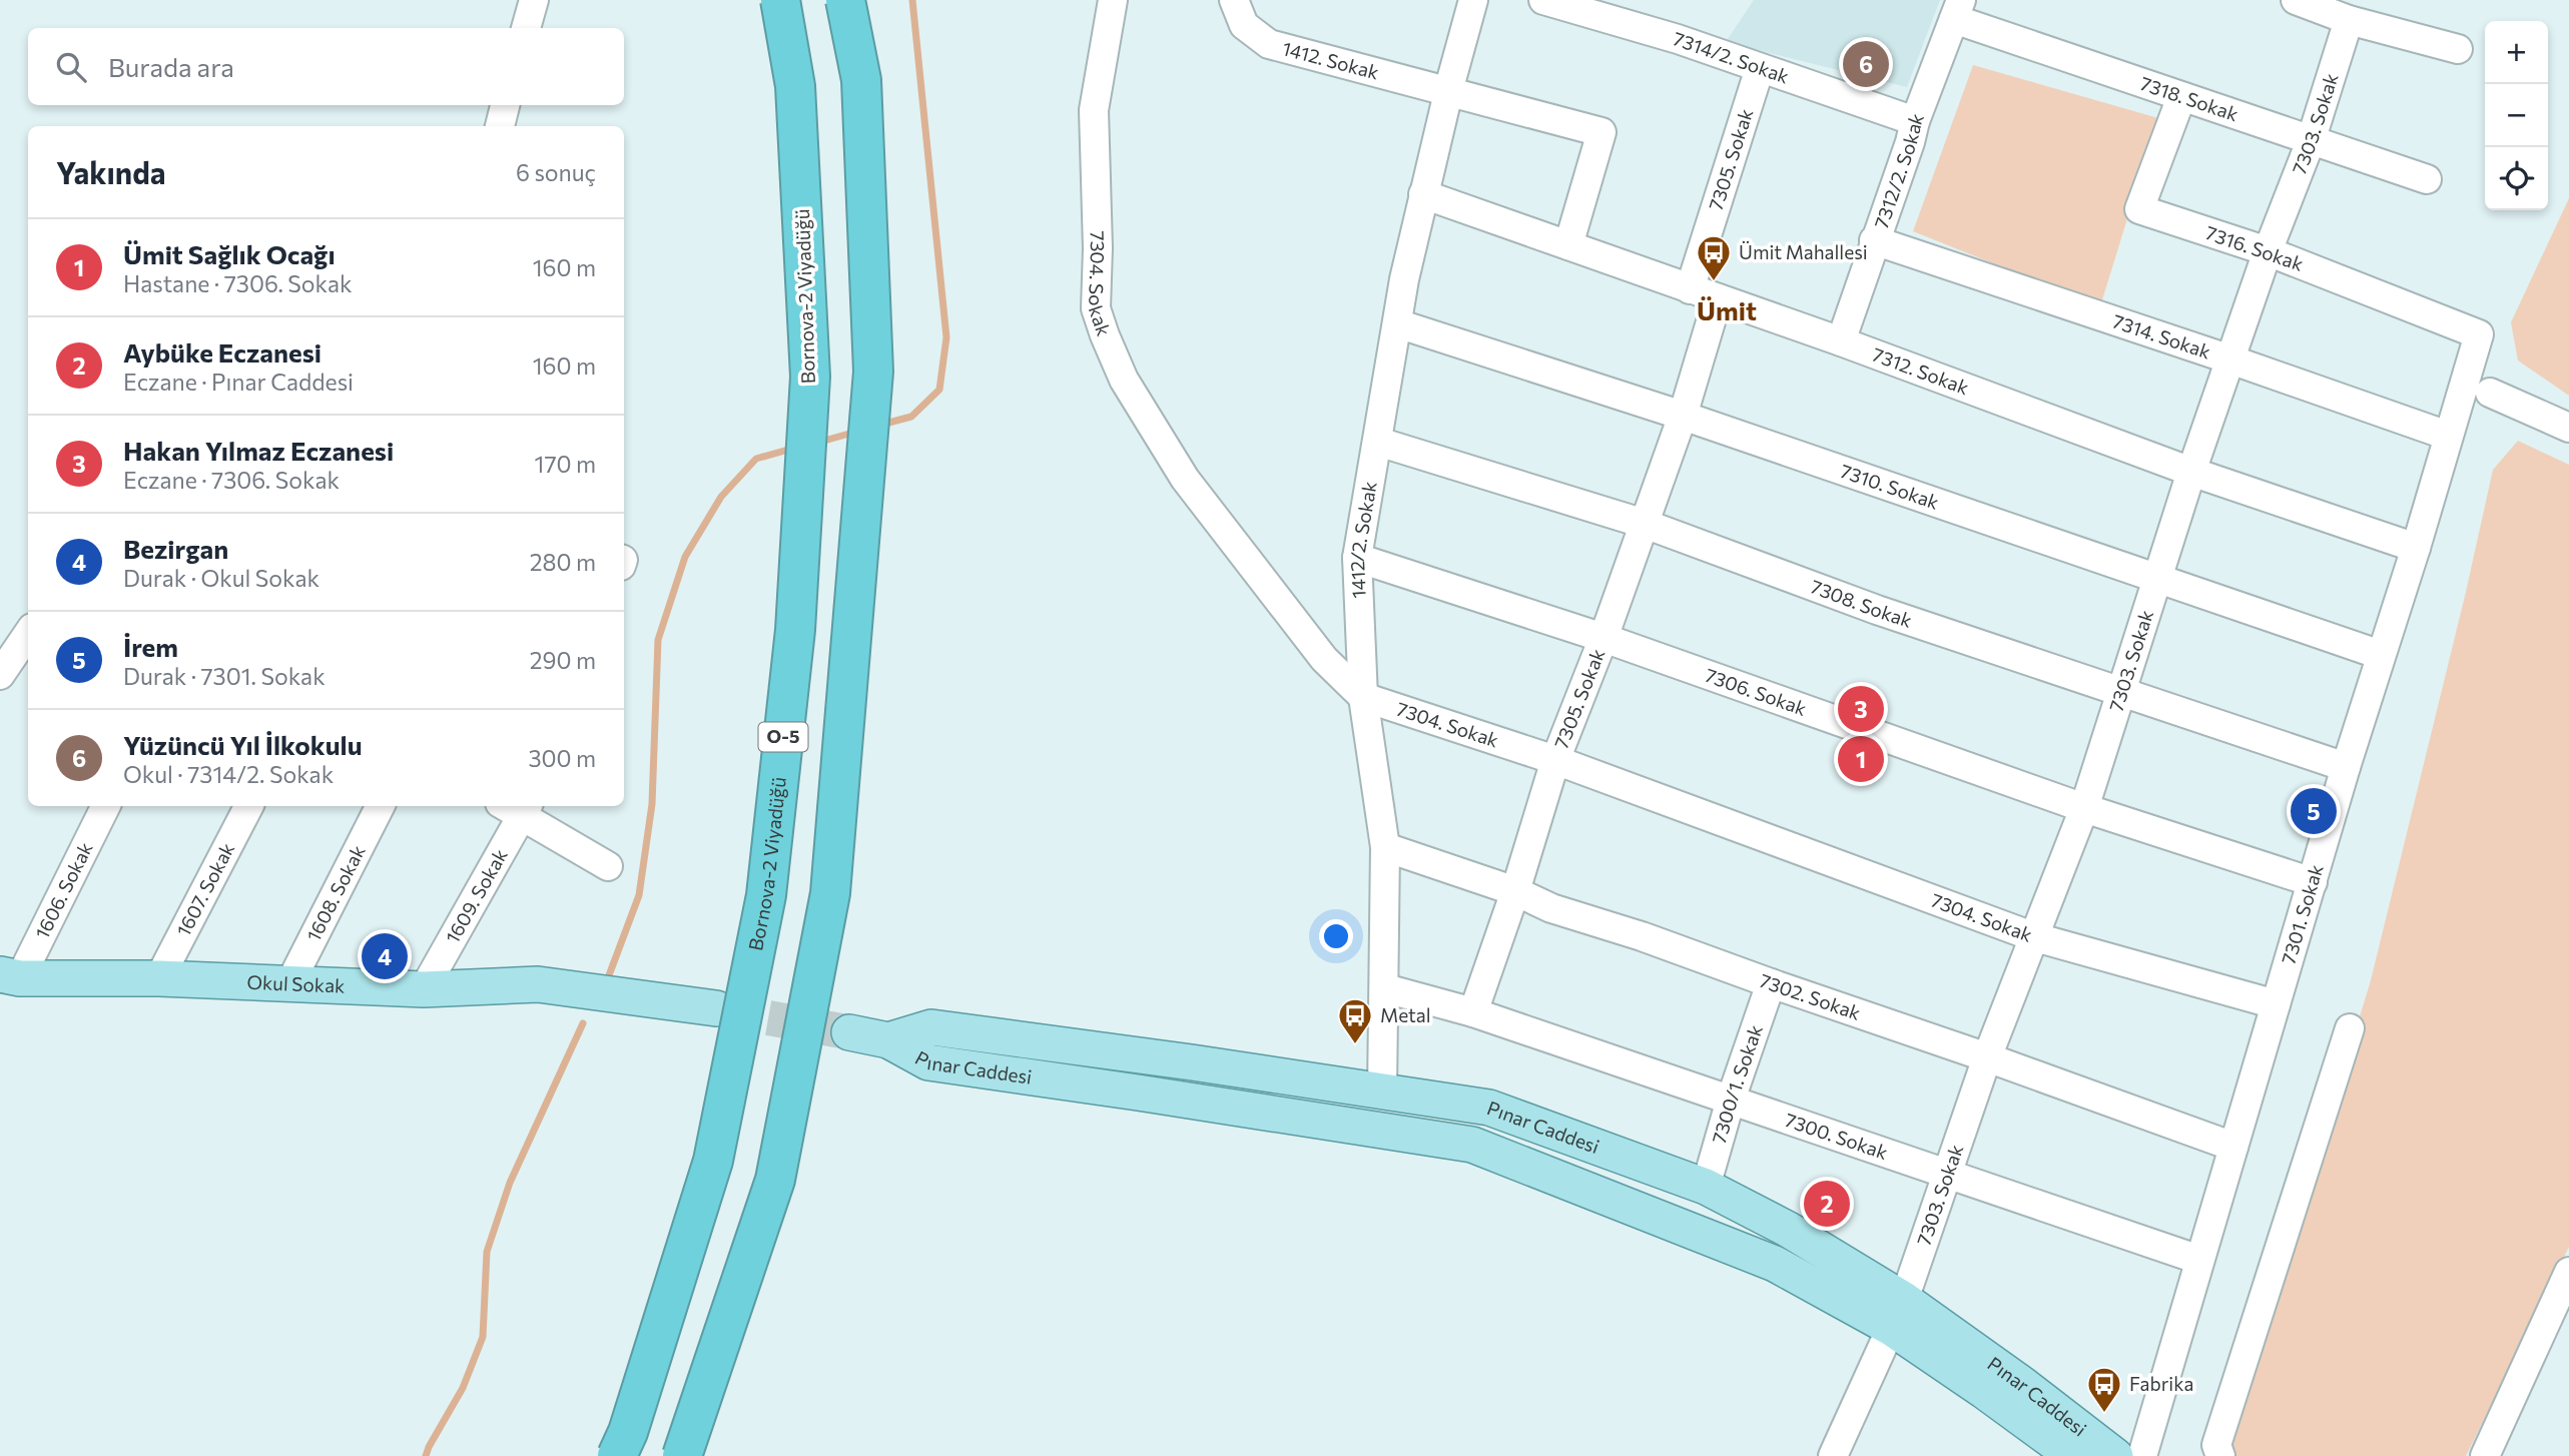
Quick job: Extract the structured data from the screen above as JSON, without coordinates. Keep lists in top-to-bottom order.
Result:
{
  "streets": {
    "highway": ["Bornova-2 Viyadüğü", "O-5"],
    "main road": ["Okul Sokak", "Pınar Caddesi"],
    "street": [
      "7314/2. Sokak",
      "1412. Sokak",
      "7318. Sokak",
      "7303. Sokak",
      "7305. Sokak",
      "7312/2. Sokak",
      "7316. Sokak",
      "7304. Sokak",
      "7314. Sokak",
      "7312. Sokak",
      "7310. Sokak",
      "1412/2. Sokak",
      "7308. Sokak",
      "7306. Sokak",
      "1606. Sokak",
      "1607. Sokak",
      "1608. Sokak",
      "1609. Sokak",
      "7301. Sokak",
      "7302. Sokak",
      "7300/1. Sokak",
      "7300. Sokak"
    ]
  },
  "crossings": [
    ["7314/2. Sokak", "7305. Sokak"],
    ["7314/2. Sokak", "7312/2. Sokak"],
    ["1412. Sokak", "7312. Sokak"],
    ["1412. Sokak", "1412/2. Sokak"],
    ["7318. Sokak", "7303. Sokak"],
    ["7318. Sokak", "7312/2. Sokak"],
    ["7318. Sokak", "7316. Sokak"],
    ["7303. Sokak", "7316. Sokak"],
    ["7303. Sokak", "7304. Sokak"],
    ["7303. Sokak", "7314. Sokak"],
    ["7303. Sokak", "7312. Sokak"],
    ["7303. Sokak", "7310. Sokak"],
    ["7303. Sokak", "7308. Sokak"],
    ["7303. Sokak", "7306. Sokak"],
    ["7303. Sokak", "7302. Sokak"],
    ["7303. Sokak", "Pınar Caddesi"],
    ["7303. Sokak", "7300. Sokak"],
    ["7305. Sokak", "7304. Sokak"],
    ["7305. Sokak", "7312. Sokak"],
    ["7305. Sokak", "7310. Sokak"],
    ["7305. Sokak", "7308. Sokak"],
    ["7305. Sokak", "7306. Sokak"],
    ["7305. Sokak", "7302. Sokak"],
    ["7305. Sokak", "7300. Sokak"],
    ["7312/2. Sokak", "7314. Sokak"],
    ["7312/2. Sokak", "7312. Sokak"],
    ["7316. Sokak", "7301. Sokak"],
    ["7304. Sokak", "1412/2. Sokak"],
    ["7304. Sokak", "7301. Sokak"],
    ["7314. Sokak", "7301. Sokak"],
    ["7312. Sokak", "1412/2. Sokak"],
    ["7312. Sokak", "7301. Sokak"],
    ["7310. Sokak", "1412/2. Sokak"],
    ["7310. Sokak", "7301. Sokak"],
    ["1412/2. Sokak", "7308. Sokak"],
    ["1412/2. Sokak", "7306. Sokak"],
    ["1412/2. Sokak", "7302. Sokak"],
    ["1412/2. Sokak", "Pınar Caddesi"],
    ["7308. Sokak", "7301. Sokak"],
    ["7306. Sokak", "7301. Sokak"],
    ["1606. Sokak", "Okul Sokak"],
    ["1607. Sokak", "Okul Sokak"],
    ["1608. Sokak", "Okul Sokak"],
    ["1609. Sokak", "Okul Sokak"],
    ["7301. Sokak", "7302. Sokak"],
    ["7301. Sokak", "7300. Sokak"],
    ["7302. Sokak", "7300/1. Sokak"],
    ["Pınar Caddesi", "7300/1. Sokak"],
    ["7300/1. Sokak", "7300. Sokak"]
  ],
  "districts": ["Ümit"],
  "places": {
    "bus stop": ["Ümit Mahallesi", "Metal", "Fabrika"]
  },
  "page": {
    "map_buttons": ["+", "−"],
    "search": "Burada ara",
    "pins": [
      "6",
      "3",
      "1",
      "5",
      "4",
      "2"
    ],
    "heading": ["Yakında", "6 sonuç"],
    "list": [
      {
        "mark": "1",
        "name": "Ümit Sağlık Ocağı",
        "note": "Hastane · 7306. Sokak",
        "value": "160 m"
      },
      {
        "mark": "2",
        "name": "Aybüke Eczanesi",
        "note": "Eczane · Pınar Caddesi",
        "value": "160 m"
      },
      {
        "mark": "3",
        "name": "Hakan Yılmaz Eczanesi",
        "note": "Eczane · 7306. Sokak",
        "value": "170 m"
      },
      {
        "mark": "4",
        "name": "Bezirgan",
        "note": "Durak · Okul Sokak",
        "value": "280 m"
      },
      {
        "mark": "5",
        "name": "İrem",
        "note": "Durak · 7301. Sokak",
        "value": "290 m"
      },
      {
        "mark": "6",
        "name": "Yüzüncü Yıl İlkokulu",
        "note": "Okul · 7314/2. Sokak",
        "value": "300 m"
      }
    ]
  }
}
